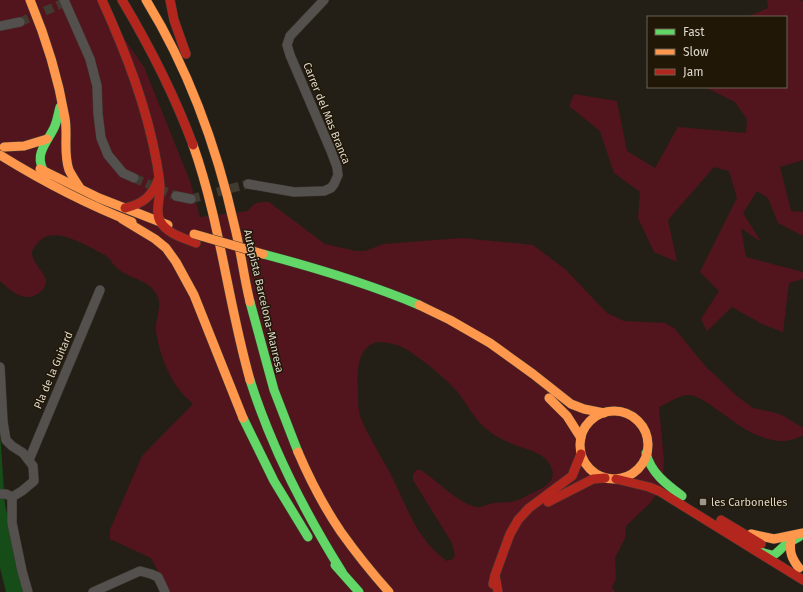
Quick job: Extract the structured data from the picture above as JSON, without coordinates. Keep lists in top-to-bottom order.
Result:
{
  "streets": {
    "main road": ["Autopista Barcelona-Manresa"],
    "street": ["Carrer del Mas Branca", "Pla de la Guitard"]
  },
  "places": {
    "transit": ["les Carbonelles"]
  },
  "legend": ["Fast", "Slow", "Jam"]
}
